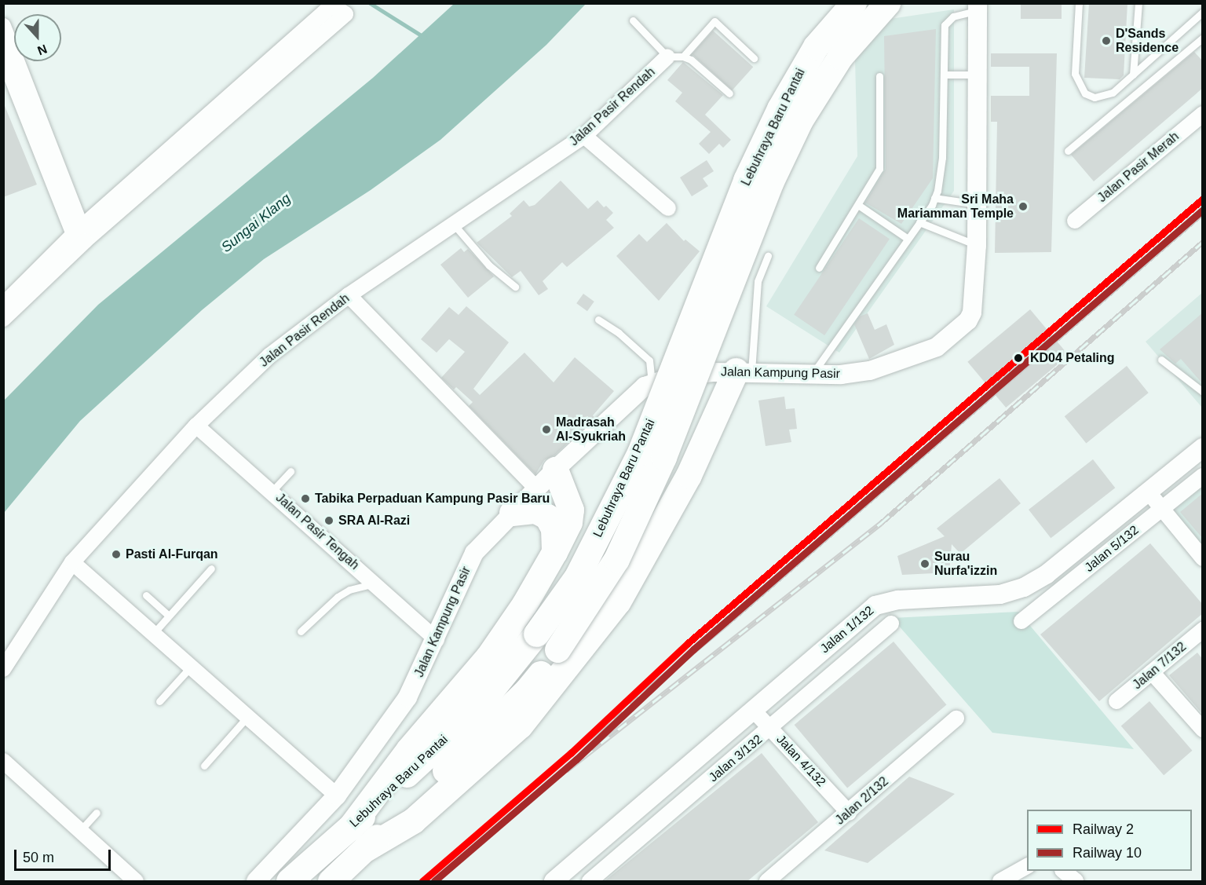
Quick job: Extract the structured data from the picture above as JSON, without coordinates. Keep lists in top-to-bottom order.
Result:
{
  "streets": {
    "highway": ["Lebuhraya Baru Pantai"],
    "street": [
      "Jalan Pasir Rendah",
      "Jalan Pasir Merah",
      "Jalan Kampung Pasir",
      "Jalan Pasir Tengah",
      "Jalan 5/132",
      "Jalan 1/132",
      "Jalan 7/132",
      "Jalan 3/132",
      "Jalan 4/132",
      "Jalan 2/132"
    ]
  },
  "crossings": [
    ["Jalan Pasir Rendah", "Jalan Pasir Tengah"],
    ["Jalan Kampung Pasir", "Jalan Pasir Tengah"],
    ["Jalan 1/132", "Jalan 4/132"],
    ["Jalan 3/132", "Jalan 4/132"],
    ["Jalan 4/132", "Jalan 2/132"]
  ],
  "water": ["Sungai Klang"],
  "places": [
    "D'Sands Residence",
    "Sri Maha Mariamman Temple",
    "KD04 Petaling",
    "Madrasah Al-Syukriah",
    "Tabika Perpaduan Kampung Pasir Baru",
    "SRA Al-Razi",
    "Pasti Al-Furqan",
    "Surau Nurfa'izzin"
  ],
  "lines": ["rail line 2", "rail line 10"],
  "legend": ["Railway 2", "Railway 10"],
  "scale_bar": "50 m",
  "north": "bottom"
}
